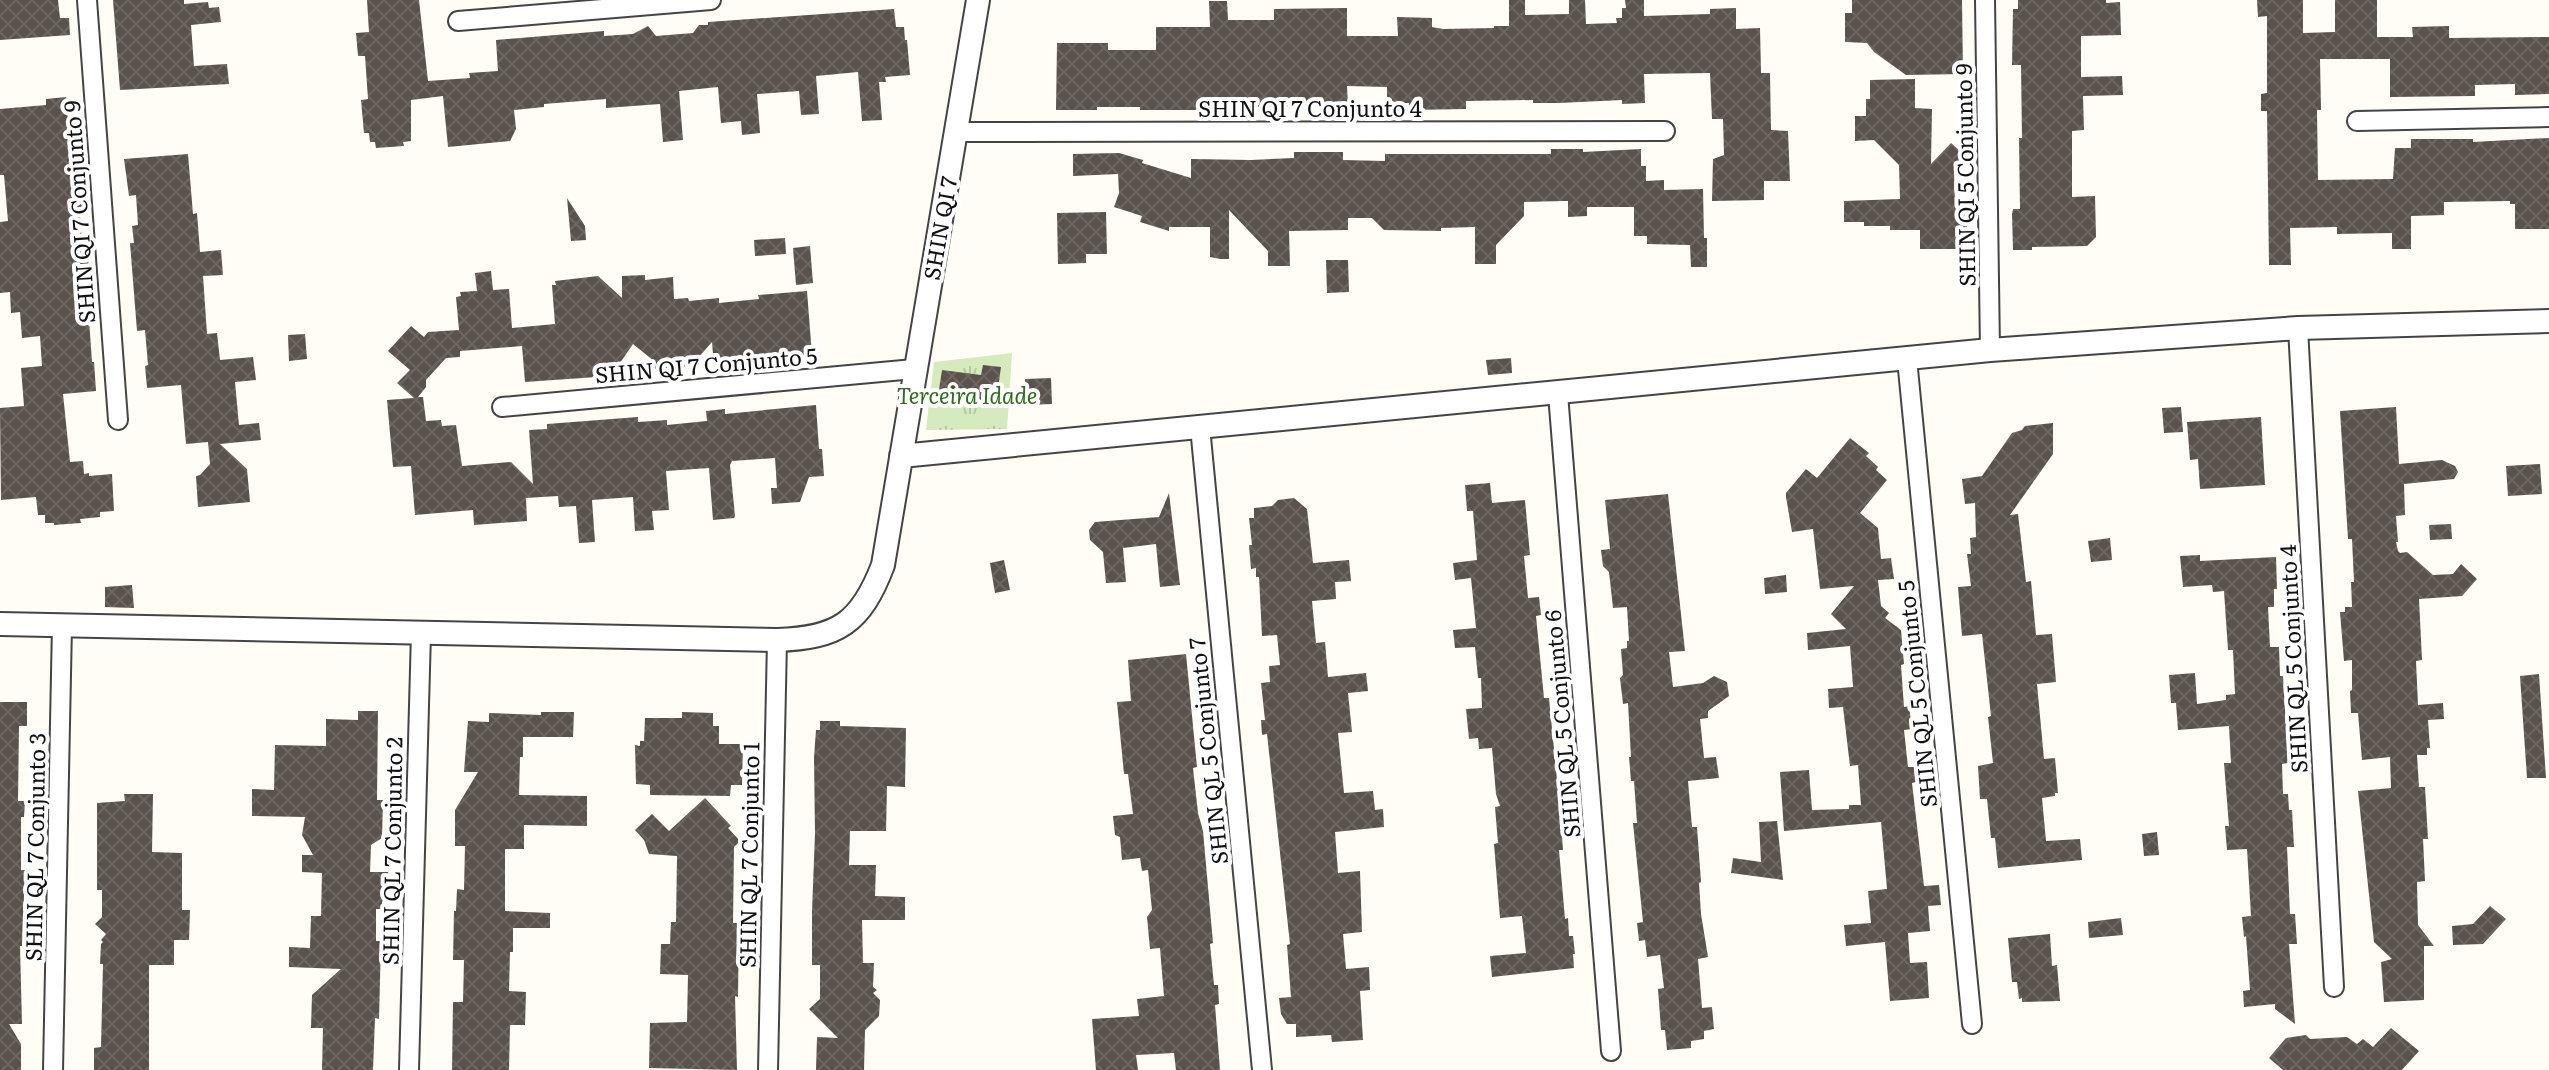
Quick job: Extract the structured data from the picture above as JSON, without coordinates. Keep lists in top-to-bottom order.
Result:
{
  "streets": {
    "street": [
      "SHIN QI 7 Conjunto 4",
      "SHIN QI 5 Conjunto 9",
      "SHIN QI 7 Conjunto 9",
      "SHIN QI 7",
      "SHIN QI 7 Conjunto 5",
      "SHIN QL 5 Conjunto 4",
      "SHIN QL 5 Conjunto 5",
      "SHIN QL 5 Conjunto 6",
      "SHIN QL 5 Conjunto 7",
      "SHIN QL 7 Conjunto 3",
      "SHIN QL 7 Conjunto 2",
      "SHIN QL 7 Conjunto 1"
    ]
  },
  "crossings": [
    ["SHIN QI 7 Conjunto 4", "SHIN QI 7"],
    ["SHIN QI 7", "SHIN QI 7 Conjunto 5"],
    ["SHIN QI 7", "SHIN QL 7 Conjunto 3"],
    ["SHIN QI 7", "SHIN QL 7 Conjunto 2"],
    ["SHIN QI 7", "SHIN QL 7 Conjunto 1"]
  ],
  "parks": ["Terceira Idade"]
}
